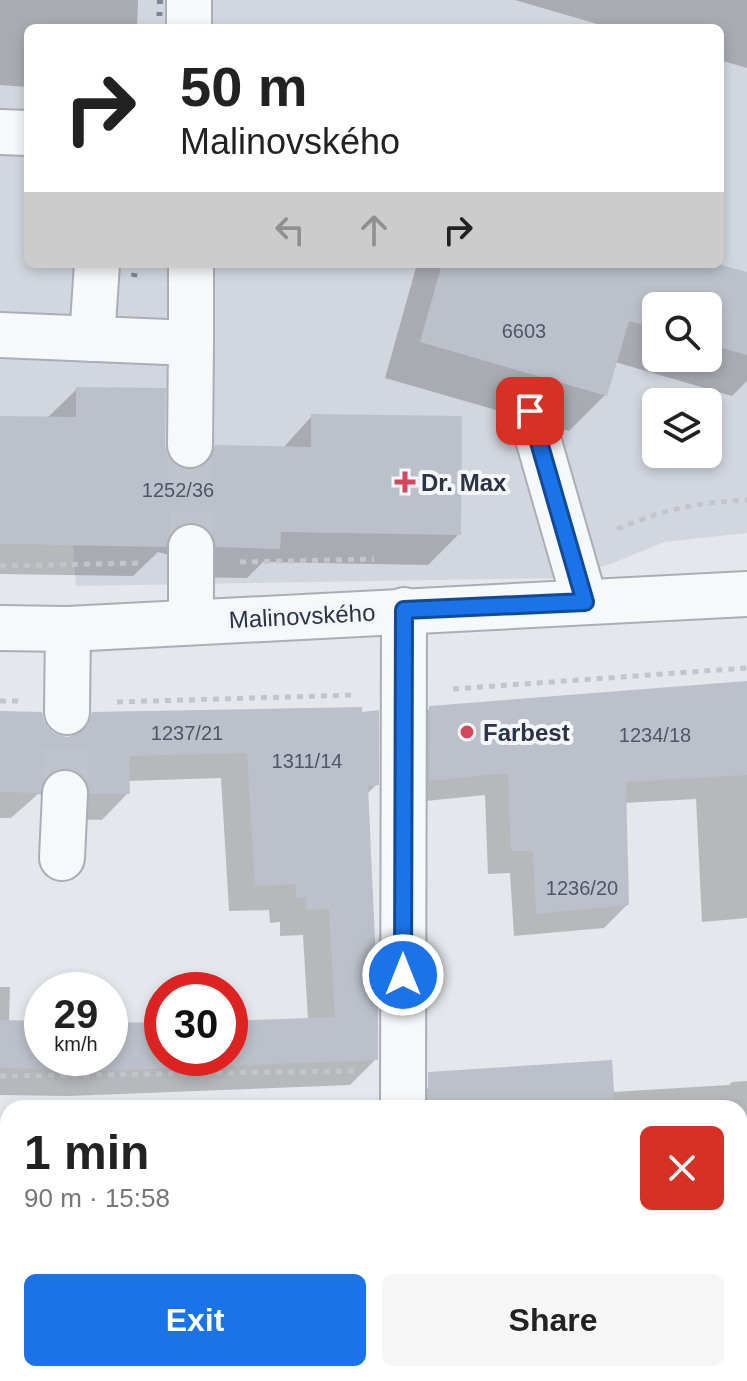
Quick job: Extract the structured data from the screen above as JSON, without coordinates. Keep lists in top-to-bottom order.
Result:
{
  "streets": {
    "street": ["Malinovského"]
  },
  "places": {
    "health": ["Dr. Max"],
    "other": ["Farbest"]
  },
  "house_numbers": [
    "6603",
    "1252/36",
    "1237/21",
    "1234/18",
    "1311/14",
    "1236/20"
  ],
  "page": {
    "turn": ["50 m", "Malinovského"],
    "speed": "29 km/h",
    "limit": "30",
    "heading": ["1 min", "90 m · 15:58"],
    "buttons": ["Exit", "Share"]
  }
}
